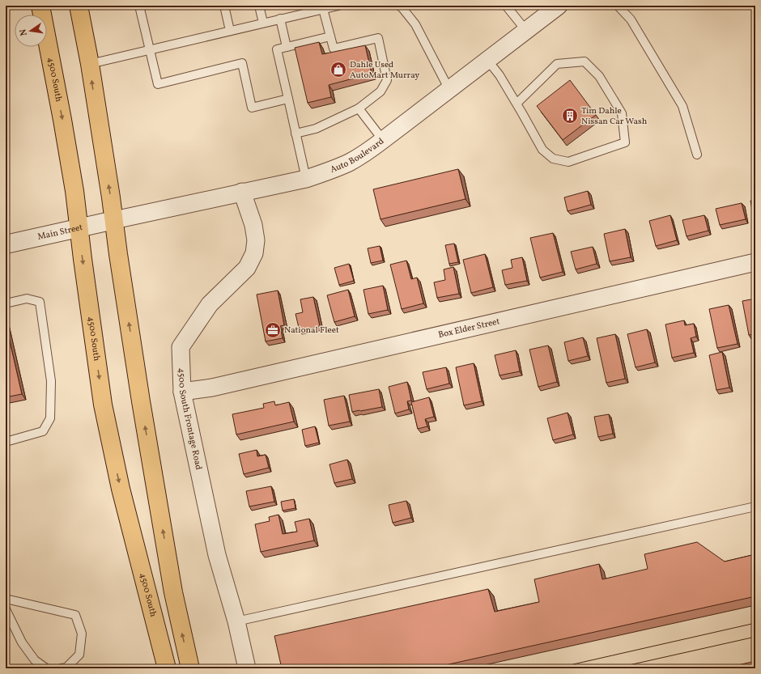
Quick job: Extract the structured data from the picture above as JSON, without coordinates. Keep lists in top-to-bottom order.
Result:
{
  "streets": {
    "main road": ["4500 South"],
    "street": [
      "Auto Boulevard",
      "Main Street",
      "Box Elder Street",
      "4500 South Frontage Road"
    ]
  },
  "crossings": [
    ["4500 South", "Main Street"],
    ["Auto Boulevard", "Main Street"],
    ["Auto Boulevard", "4500 South Frontage Road"],
    ["Box Elder Street", "4500 South Frontage Road"]
  ],
  "places": {
    "shop": ["Dahle Used AutoMart Murray"],
    "building": ["Tim Dahle Nissan Car Wash"],
    "office": ["National Fleet"]
  },
  "north": "left"
}
